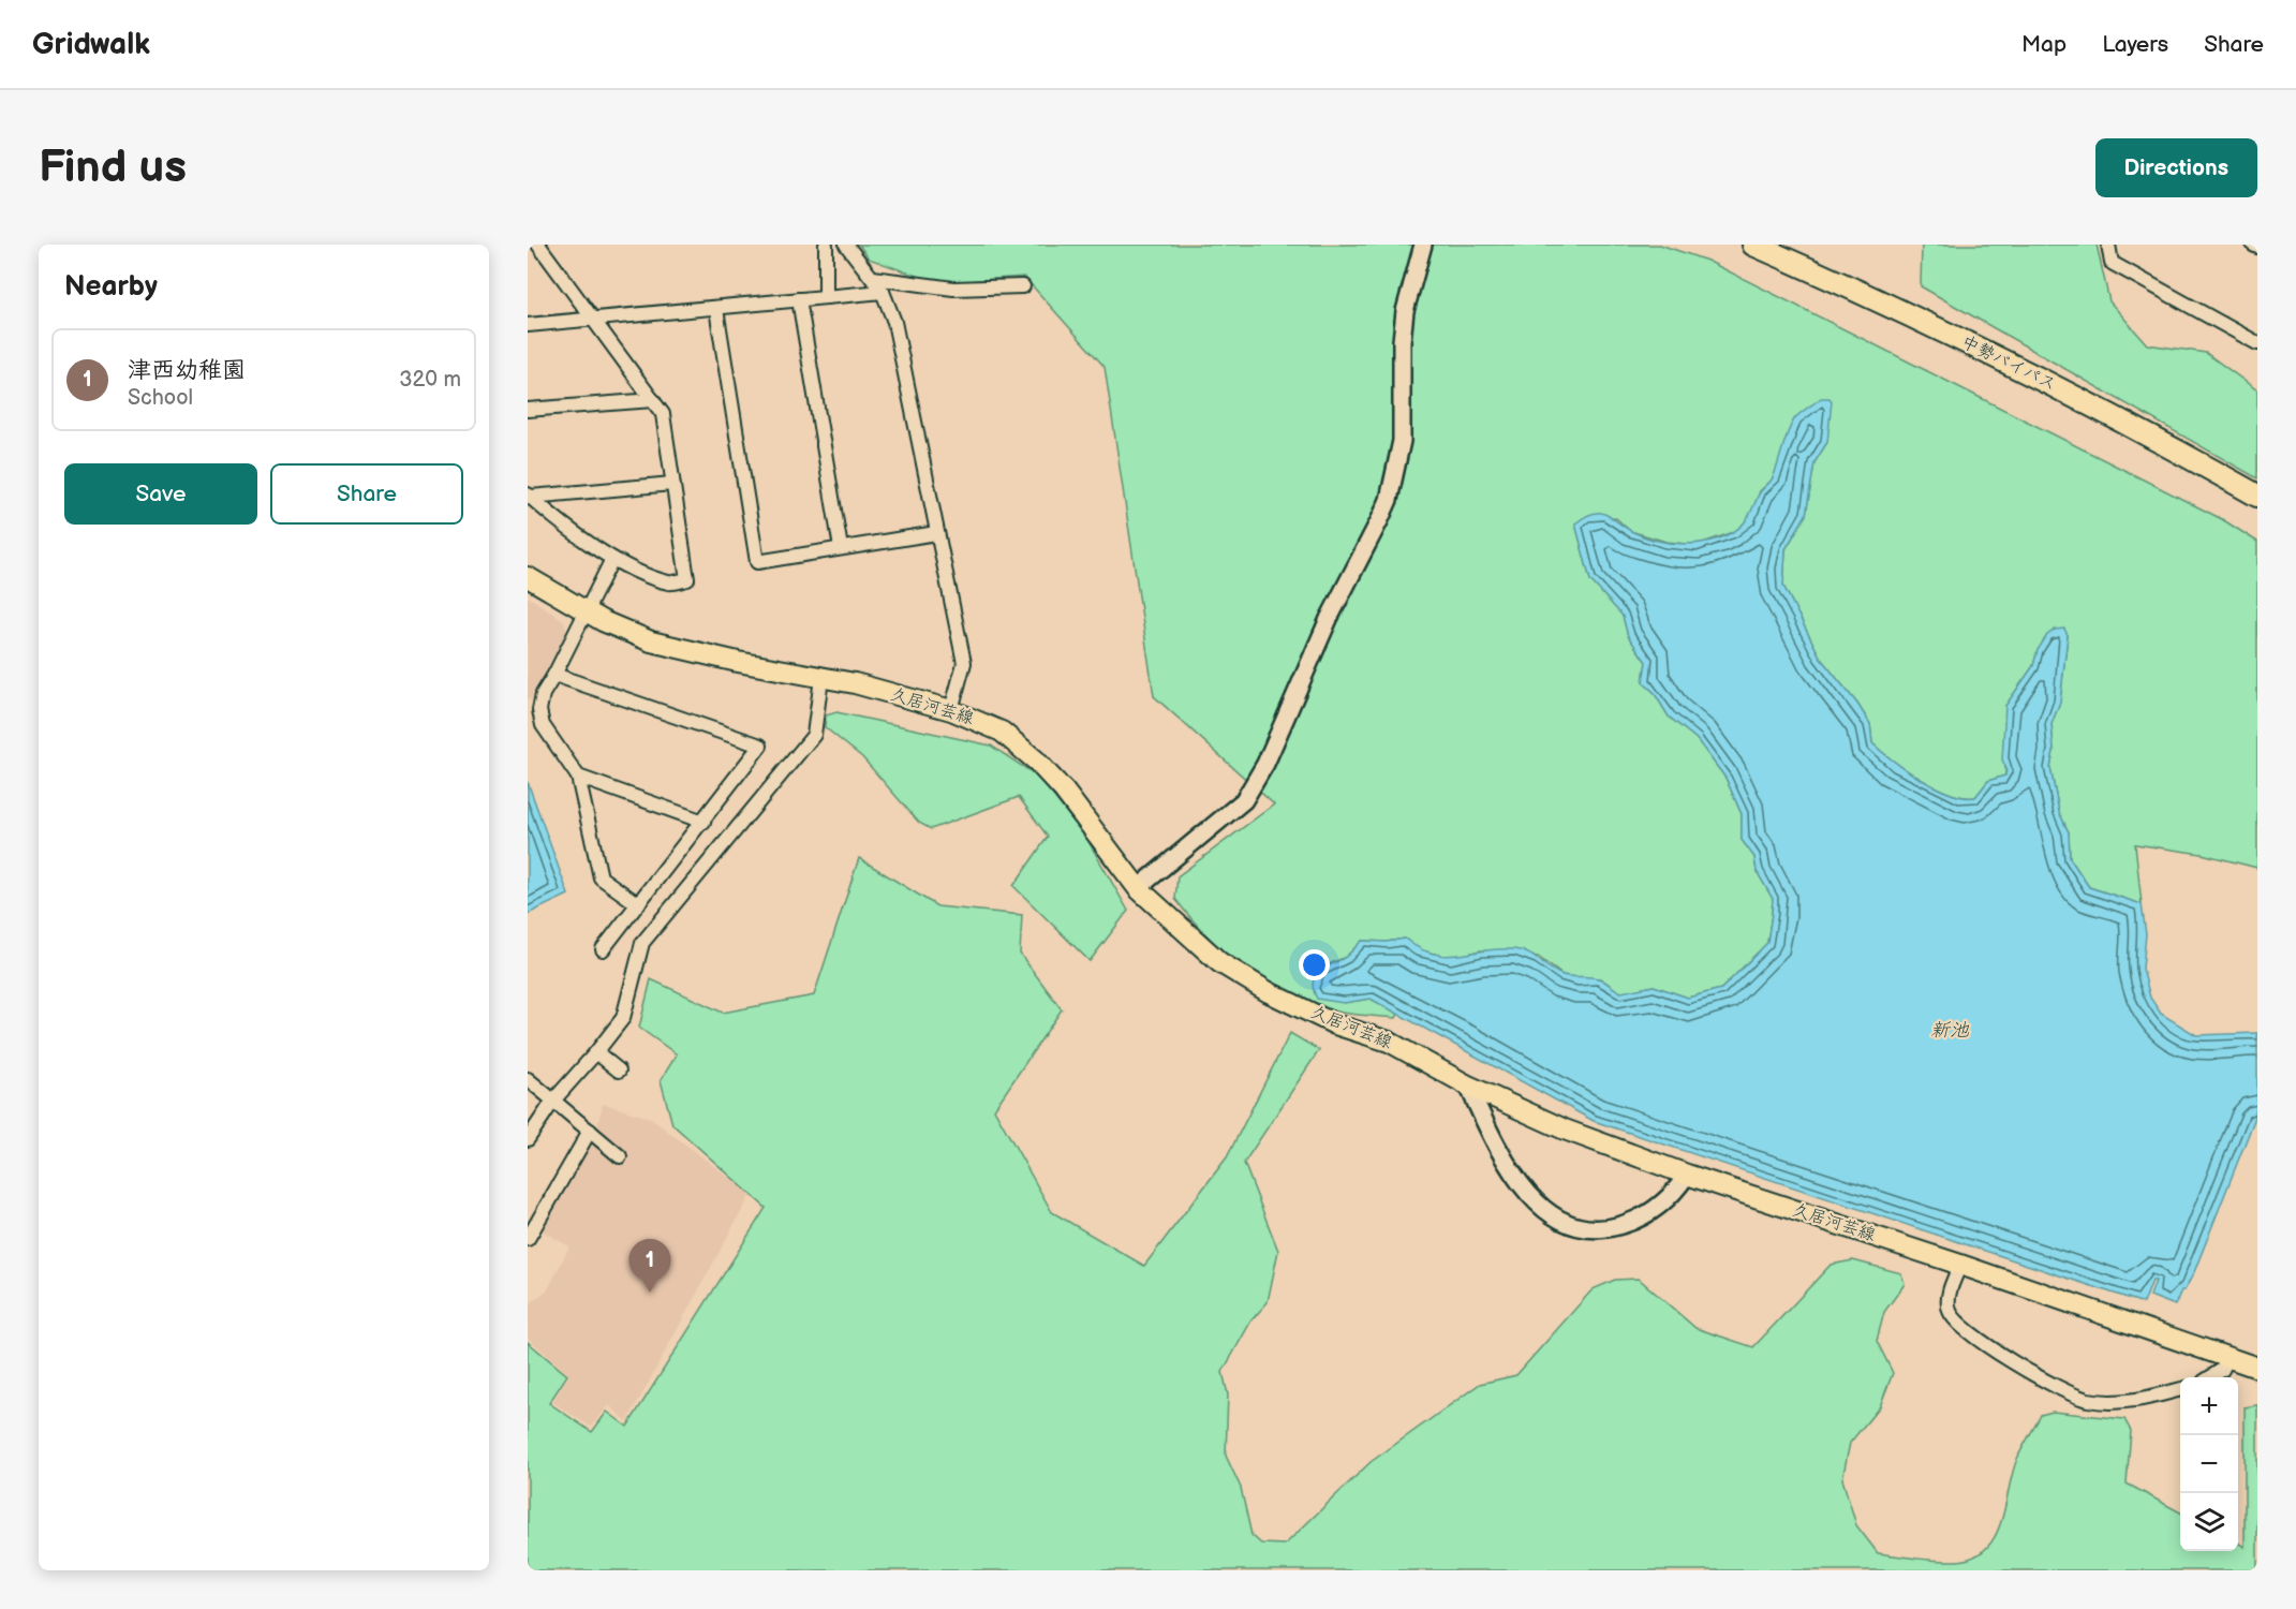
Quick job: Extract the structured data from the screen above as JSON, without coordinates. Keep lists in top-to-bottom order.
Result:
{
  "streets": {
    "highway": ["中勢バイパス"],
    "main road": ["久居河芸線"]
  },
  "water": ["新池"],
  "page": {
    "header": "Gridwalk",
    "nav": ["Map", "Layers", "Share"],
    "buttons": [
      "Directions",
      ["Save", "Share"]
    ],
    "title": "Find us",
    "heading": "Nearby",
    "list": [
      {
        "mark": "1",
        "name": "津西幼稚園",
        "note": "School",
        "value": "320 m"
      }
    ],
    "pins": "1",
    "map_buttons": ["+", "−"]
  }
}
